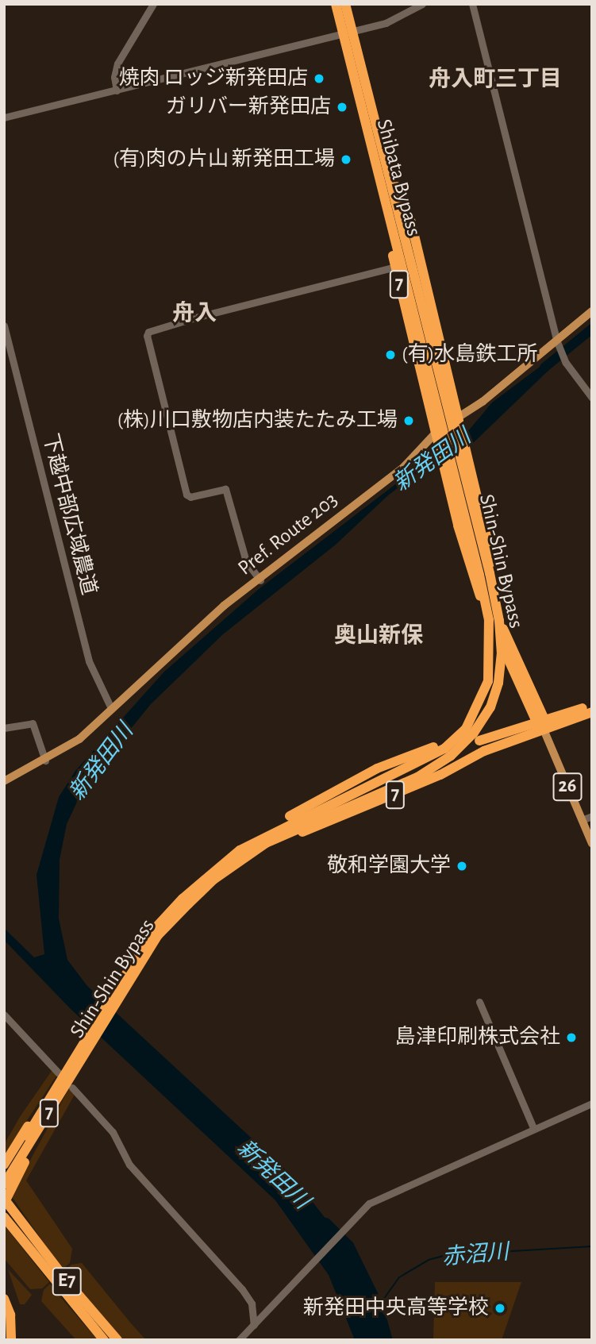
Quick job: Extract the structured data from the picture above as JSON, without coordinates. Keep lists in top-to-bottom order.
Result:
{
  "streets": {
    "highway": [
      "Shibata Bypass",
      "7",
      "Shin-Shin Bypass",
      "E7"
    ],
    "main road": ["Pref. Route 203", "26"],
    "street": ["下越中部広域農道"]
  },
  "crossings": [
    ["Shibata Bypass", "7"],
    ["Shibata Bypass", "Pref. Route 203"],
    ["Shibata Bypass", "Shin-Shin Bypass"],
    ["7", "Pref. Route 203"],
    ["7", "Shin-Shin Bypass"],
    ["7", "26"],
    ["下越中部広域農道", "Pref. Route 203"],
    ["Pref. Route 203", "Shin-Shin Bypass"]
  ],
  "districts": ["舟入町三丁目", "舟入", "奥山新保"],
  "water": ["新発田川", "赤沼川"],
  "places": [
    "焼肉 ロッジ新発田店",
    "ガリバー新発田店",
    "(有)肉の片山 新発田工場",
    "(有)水島鉄工所",
    "(株)川口敷物店内装たたみ工場",
    "敬和学園大学",
    "島津印刷株式会社",
    "新発田中央高等学校"
  ]
}
